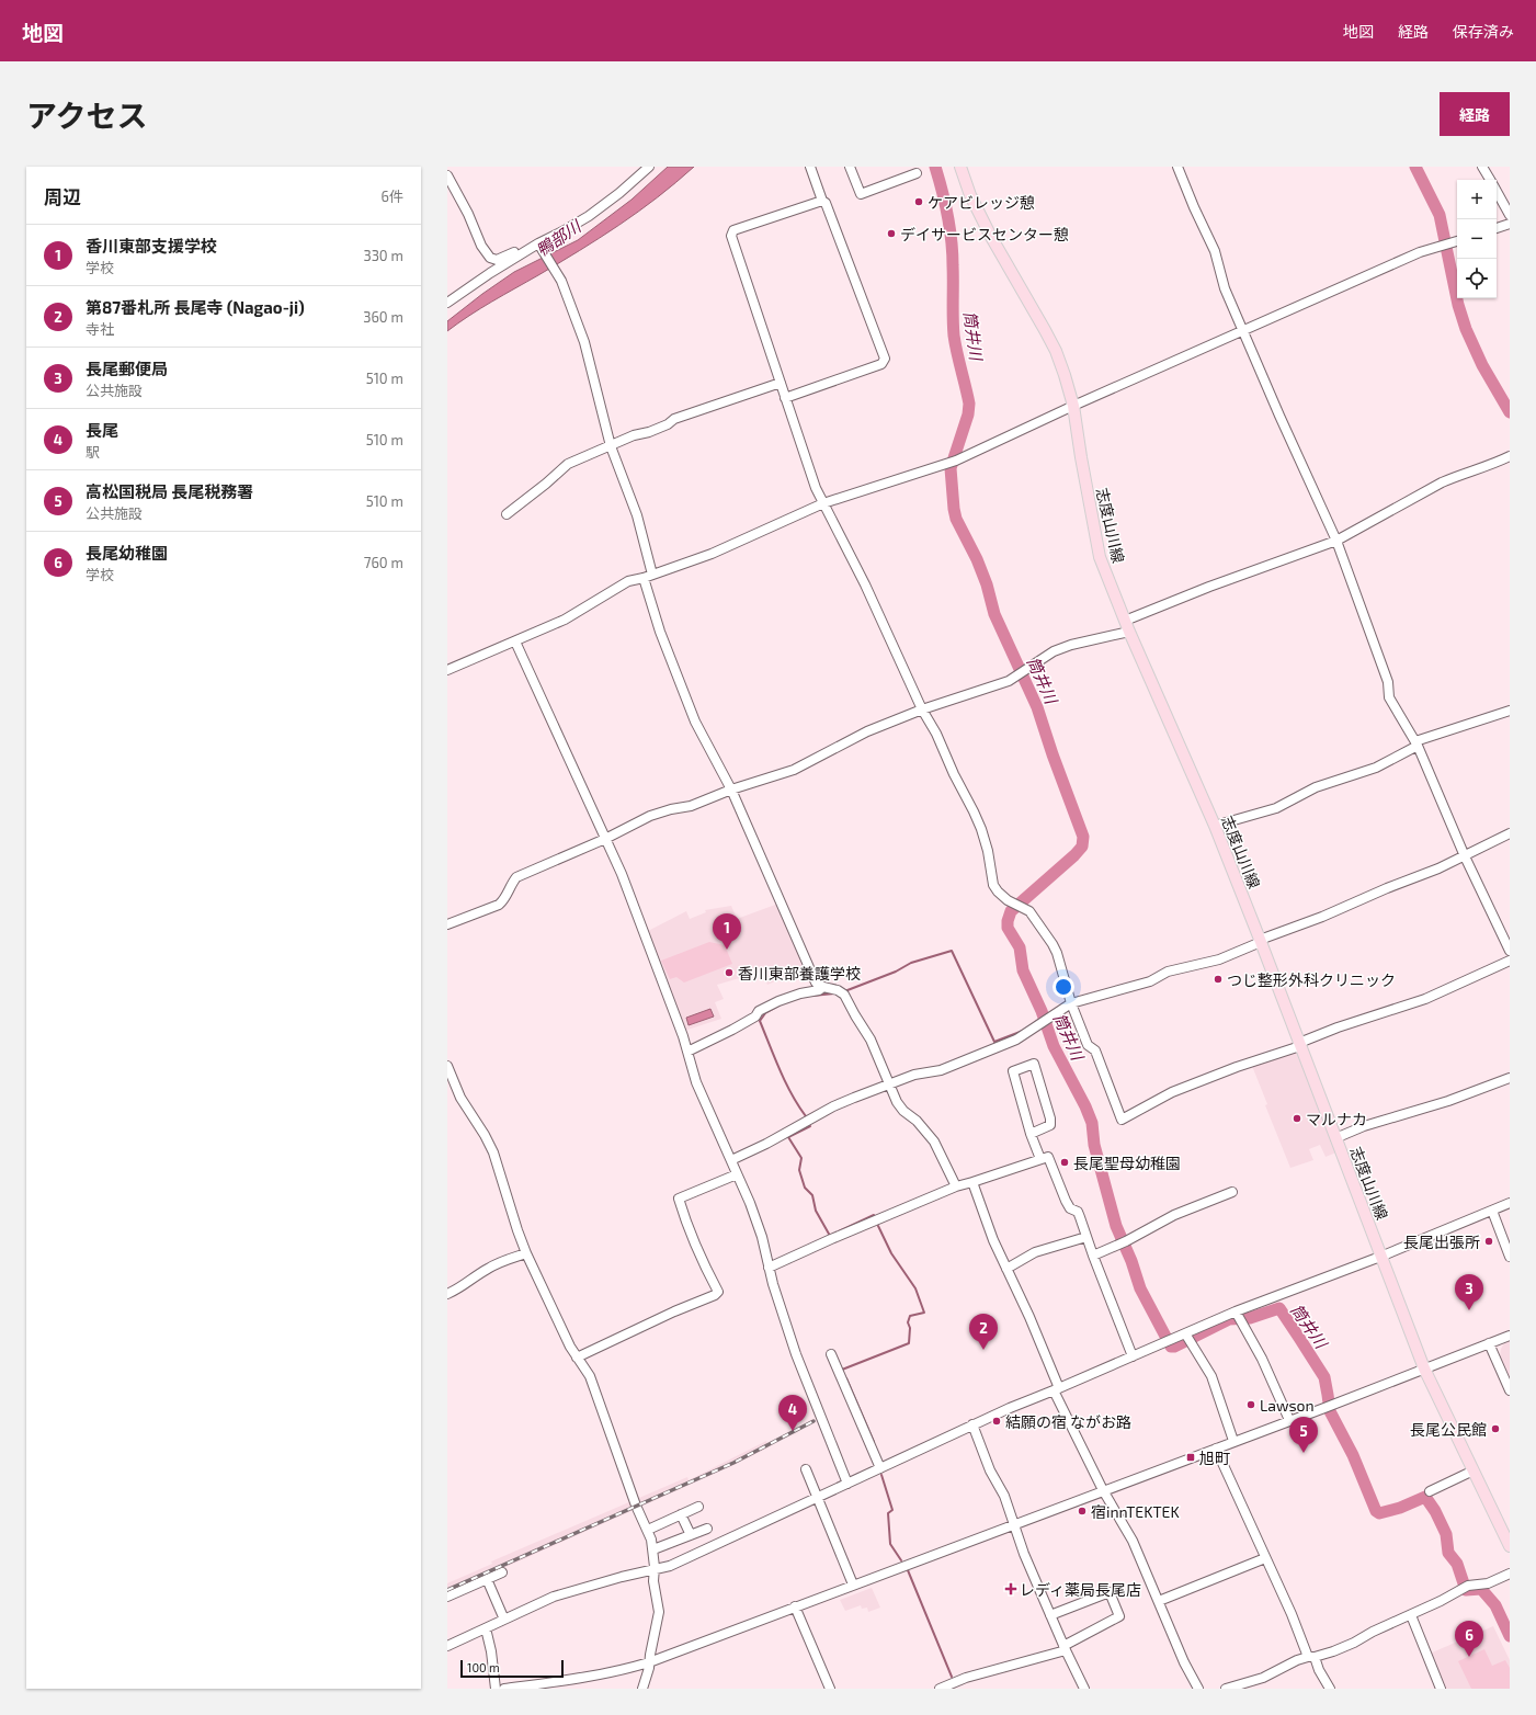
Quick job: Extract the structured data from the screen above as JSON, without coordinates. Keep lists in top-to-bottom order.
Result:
{
  "streets": {
    "main road": ["志度山川線"]
  },
  "water": ["鴨部川", "筒井川"],
  "places": {
    "other": [
      "ケアビレッジ憩",
      "デイサービスセンター憩",
      "香川東部養護学校",
      "つじ整形外科クリニック",
      "マルナカ",
      "長尾聖母幼稚園",
      "長尾出張所",
      "Lawson",
      "結願の宿 ながお路",
      "長尾公民館",
      "宿innTEKTEK"
    ],
    "transit": ["旭町"],
    "health": ["レディ薬局長尾店"]
  },
  "scale_bar": "100 m",
  "page": {
    "header": "地図",
    "nav": ["地図", "経路", "保存済み"],
    "title": "アクセス",
    "buttons": "経路",
    "heading": ["周辺", "6件"],
    "map_buttons": ["+", "−"],
    "list": [
      {
        "mark": "1",
        "name": "香川東部支援学校",
        "note": "学校",
        "value": "330 m"
      },
      {
        "mark": "2",
        "name": "第87番札所 長尾寺 (Nagao-ji)",
        "note": "寺社",
        "value": "360 m"
      },
      {
        "mark": "3",
        "name": "長尾郵便局",
        "note": "公共施設",
        "value": "510 m"
      },
      {
        "mark": "4",
        "name": "長尾",
        "note": "駅",
        "value": "510 m"
      },
      {
        "mark": "5",
        "name": "高松国税局 長尾税務署",
        "note": "公共施設",
        "value": "510 m"
      },
      {
        "mark": "6",
        "name": "長尾幼稚園",
        "note": "学校",
        "value": "760 m"
      }
    ],
    "pins": [
      "1",
      "3",
      "2",
      "4",
      "5",
      "6"
    ],
    "scale": "100 m"
  }
}
